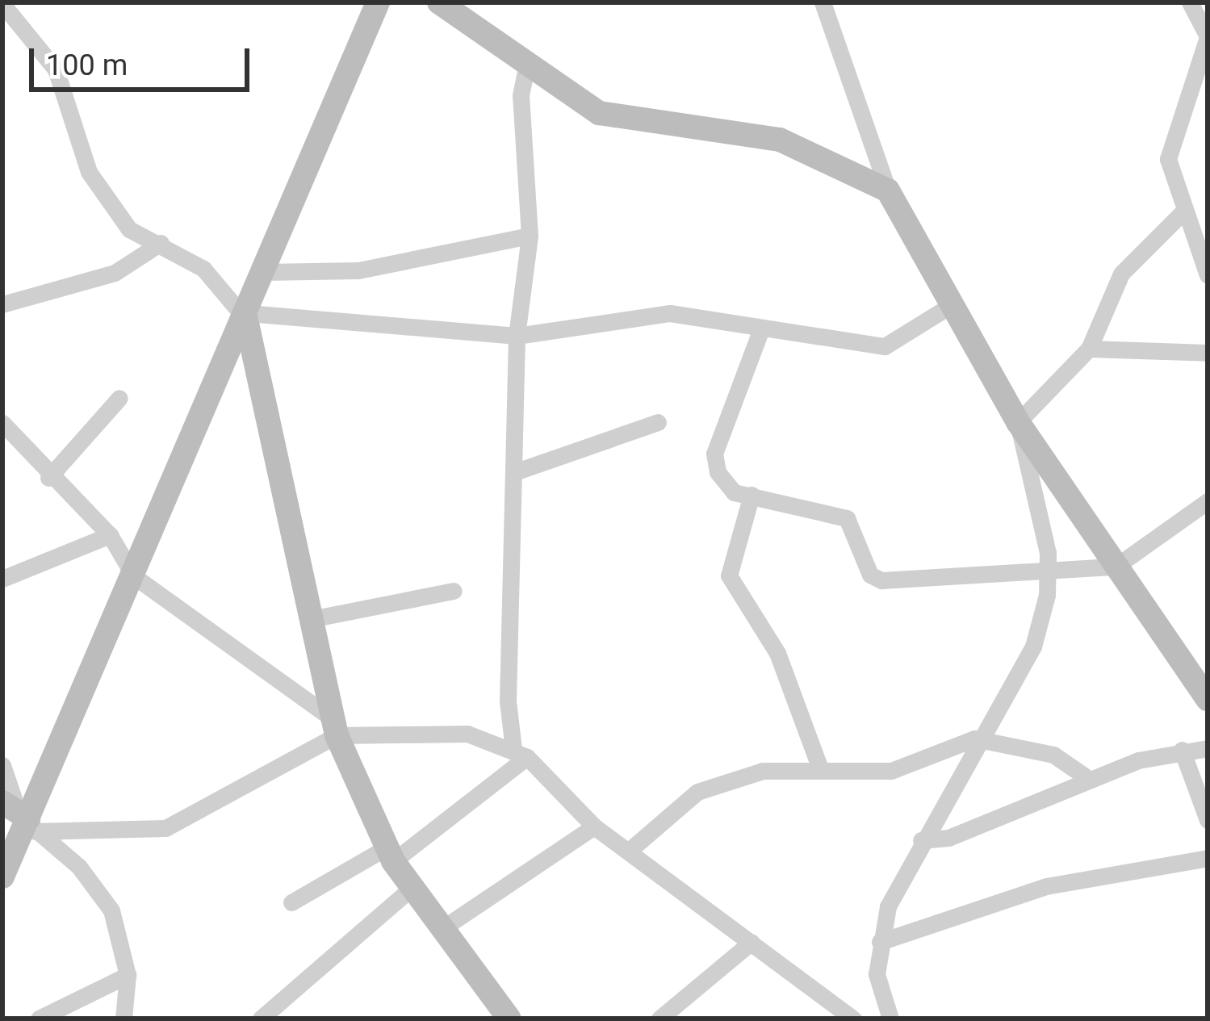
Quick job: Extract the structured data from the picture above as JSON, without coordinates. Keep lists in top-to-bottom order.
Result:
{
  "scale_bar": "100 m"
}
